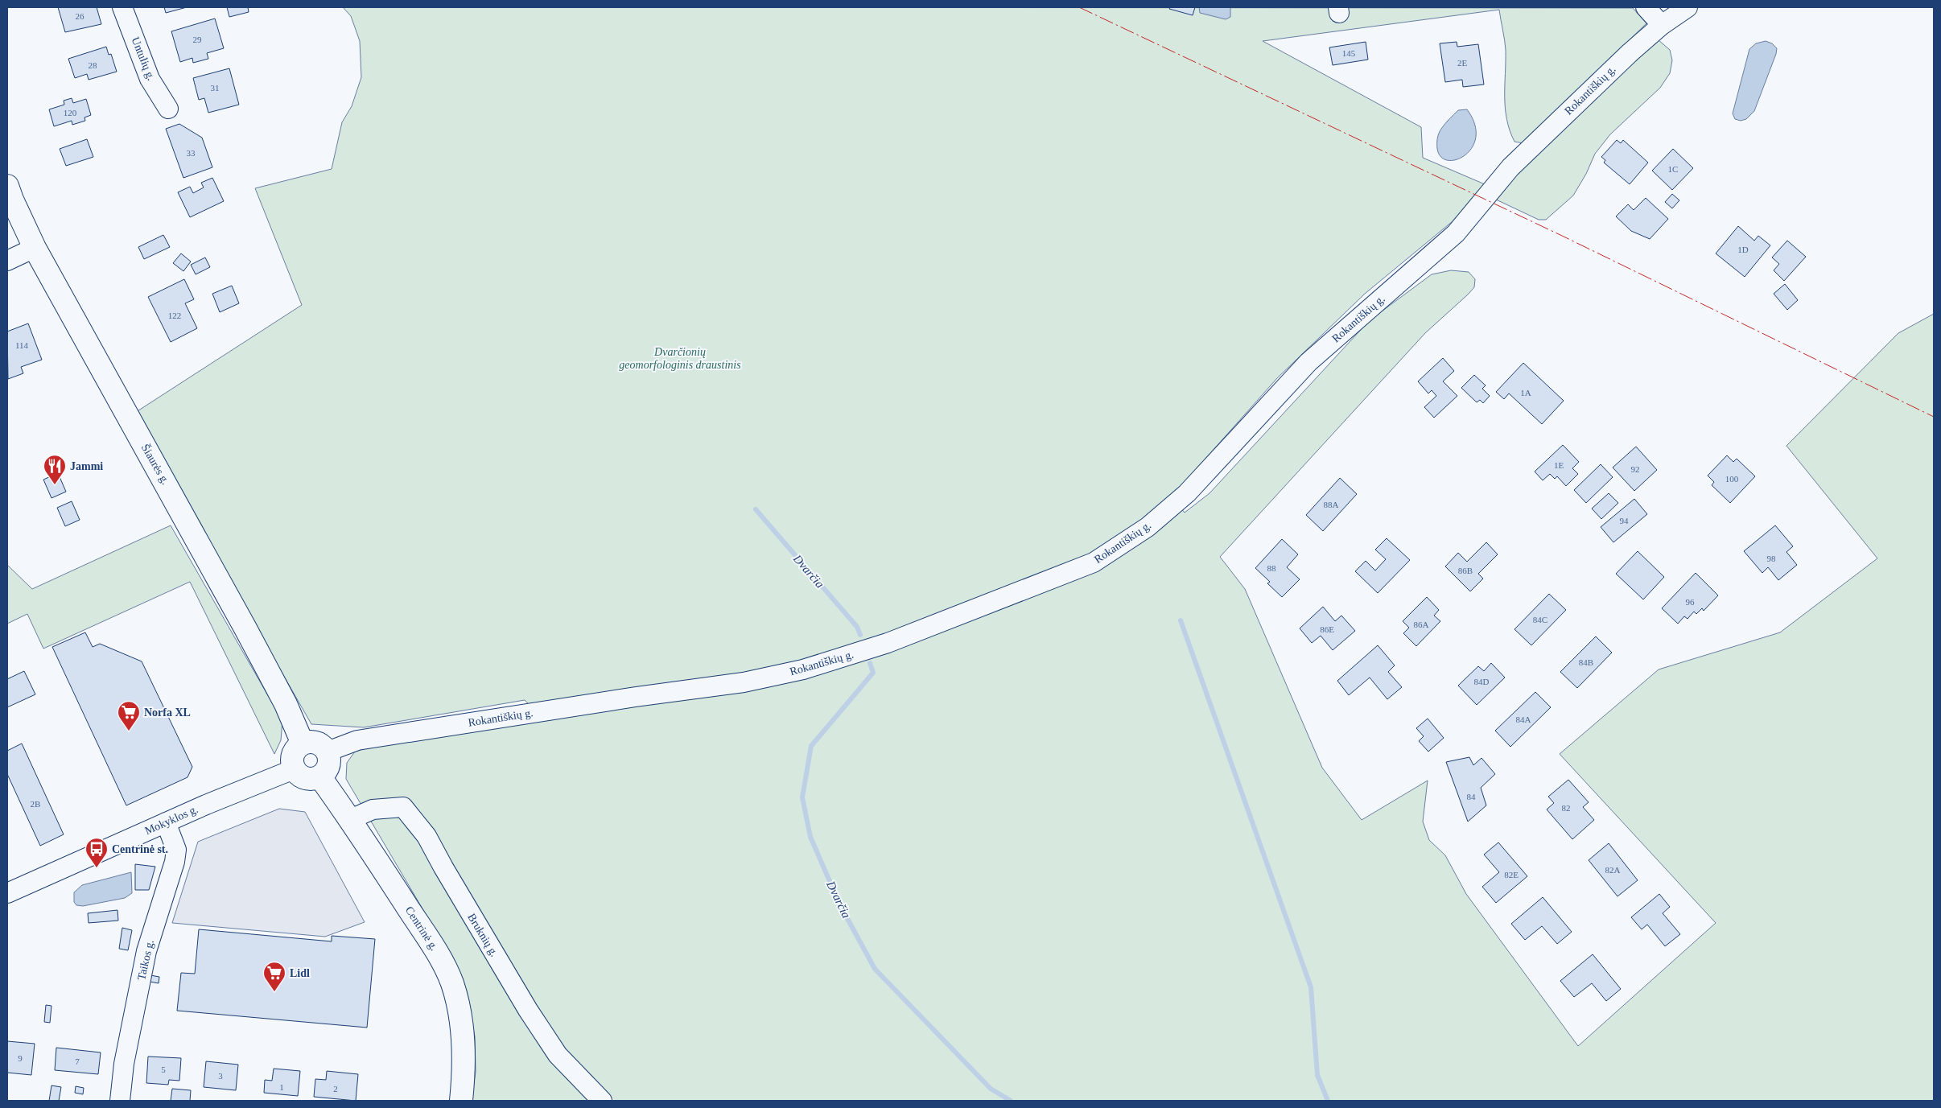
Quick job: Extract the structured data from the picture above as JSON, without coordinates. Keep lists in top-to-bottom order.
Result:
{
  "streets": {
    "main road": ["Šiaurės g.", "Centrinė g."],
    "street": [
      "Untulių g.",
      "Rokantiškių g.",
      "Mokyklos g.",
      "Bruknių g.",
      "Taikos g."
    ]
  },
  "crossings": [
    ["Rokantiškių g.", "Šiaurės g."],
    ["Rokantiškių g.", "Mokyklos g."],
    ["Rokantiškių g.", "Centrinė g."],
    ["Šiaurės g.", "Mokyklos g."],
    ["Šiaurės g.", "Centrinė g."],
    ["Mokyklos g.", "Centrinė g."],
    ["Mokyklos g.", "Taikos g."],
    ["Centrinė g.", "Bruknių g."]
  ],
  "water": ["Dvarčia"],
  "parks": ["Dvarčionių geomorfologinis draustinis"],
  "places": {
    "restaurant": ["Jammi"],
    "supermarket": ["Norfa XL", "Lidl"],
    "bus stop": ["Centrinė st."]
  },
  "house_numbers": [
    "26",
    "29",
    "145",
    "2E",
    "28",
    "31",
    "120",
    "33",
    "1C",
    "1D",
    "122",
    "114",
    "1A",
    "1E",
    "92",
    "100",
    "88A",
    "94",
    "98",
    "88",
    "86B",
    "96",
    "84C",
    "86A",
    "86E",
    "84B",
    "84D",
    "84A",
    "84",
    "2B",
    "82",
    "82A",
    "82E",
    "9",
    "7",
    "5",
    "3",
    "1",
    "2"
  ]
}
